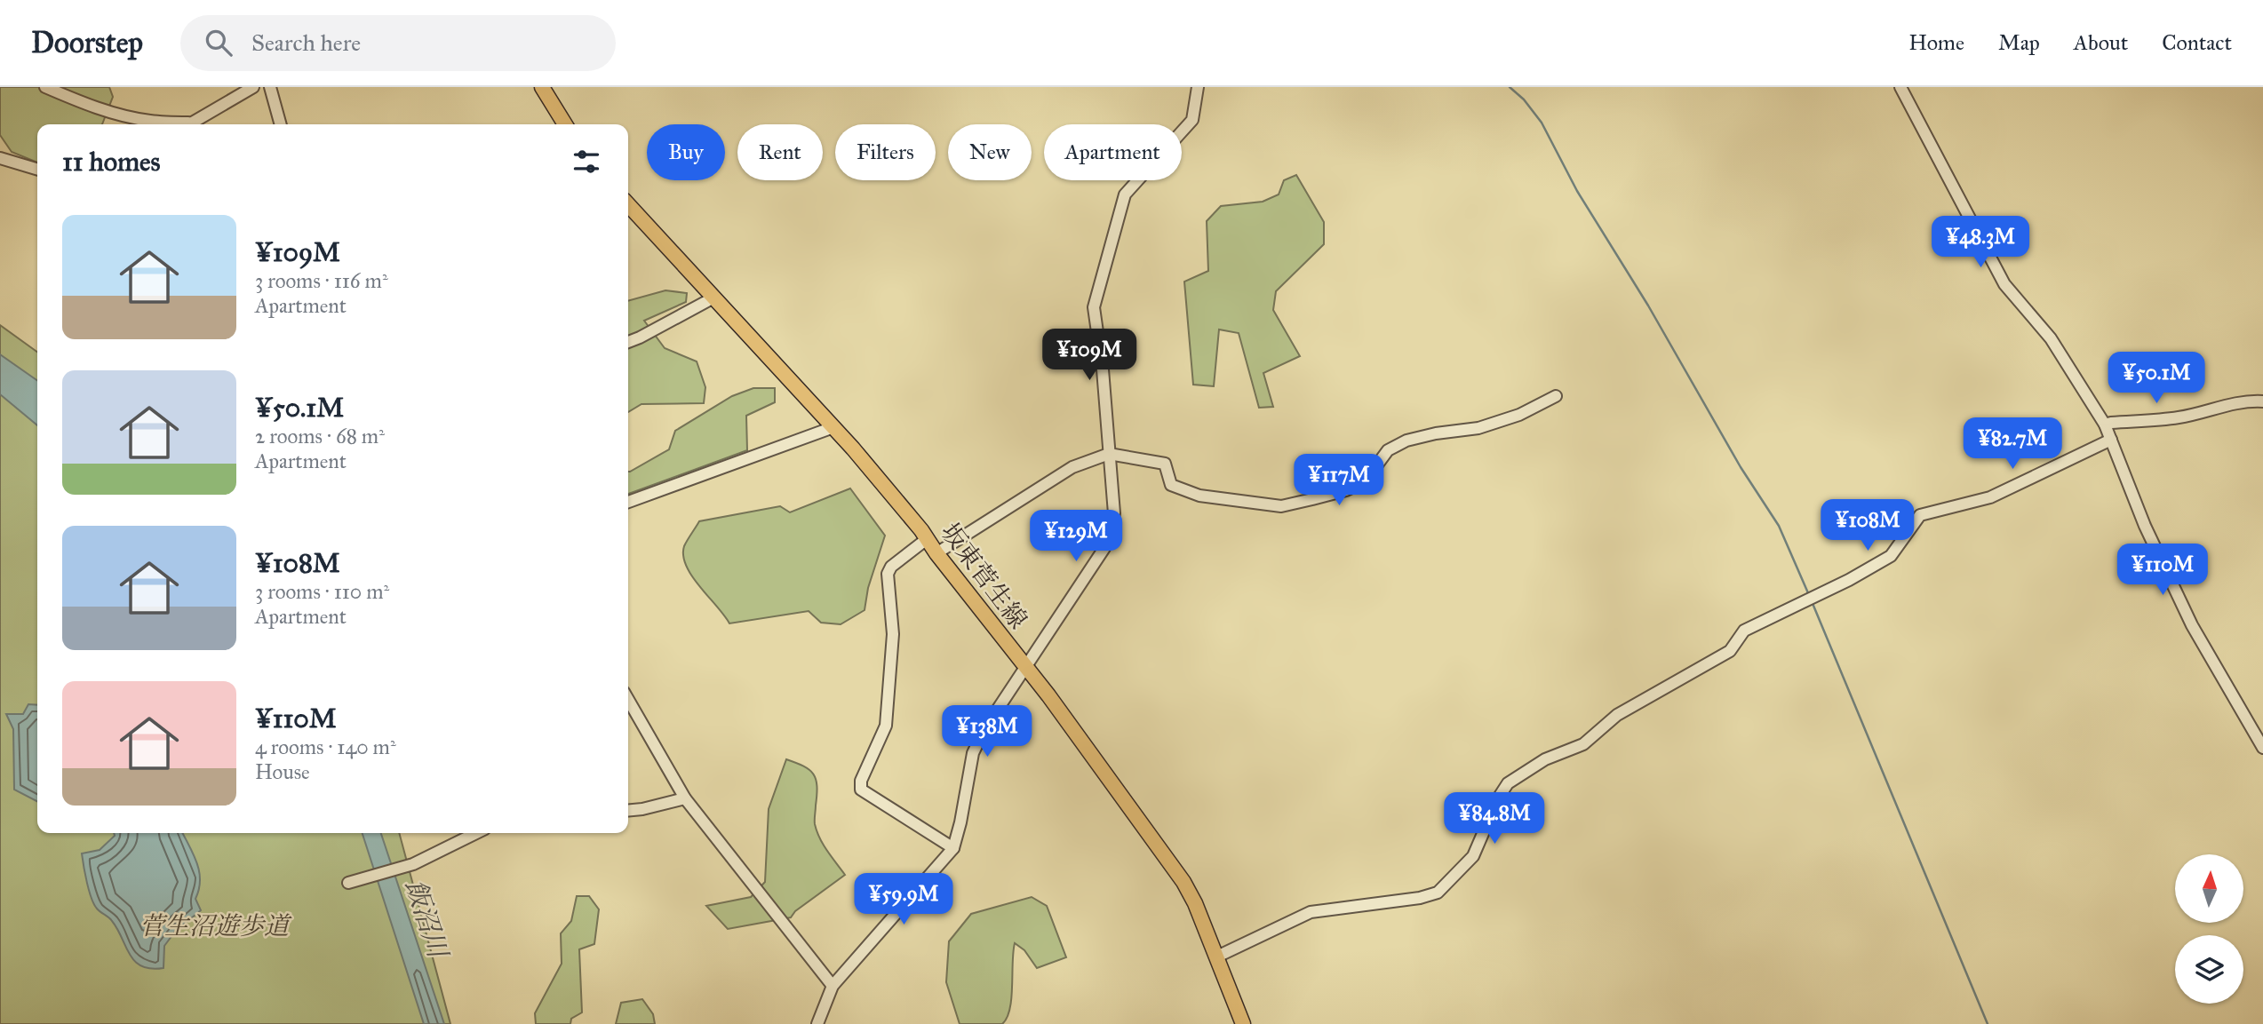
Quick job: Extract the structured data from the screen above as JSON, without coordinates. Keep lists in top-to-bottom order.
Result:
{
  "streets": {
    "main road": ["坂東菅生線"]
  },
  "water": ["飯沼川"],
  "parks": ["菅生沼遊歩道"],
  "north": "top",
  "page": {
    "header": "Doorstep",
    "search": "Search here",
    "nav": [
      "Home",
      "Map",
      "About",
      "Contact"
    ],
    "chip": [
      "Buy",
      "Rent",
      "Filters",
      "New",
      "Apartment"
    ],
    "heading": "11 homes",
    "list": [
      {
        "name": "¥109M",
        "note": "3 rooms · 116 m² · Apartment"
      },
      {
        "name": "¥50.1M",
        "note": "2 rooms · 68 m² · Apartment"
      },
      {
        "name": "¥108M",
        "note": "3 rooms · 110 m² · Apartment"
      },
      {
        "name": "¥110M",
        "note": "4 rooms · 140 m² · House"
      }
    ],
    "price": [
      "¥48.3M",
      "¥109M",
      "¥50.1M",
      "¥82.7M",
      "¥117M",
      "¥108M",
      "¥129M",
      "¥110M",
      "¥138M",
      "¥84.8M",
      "¥59.9M"
    ]
  }
}
